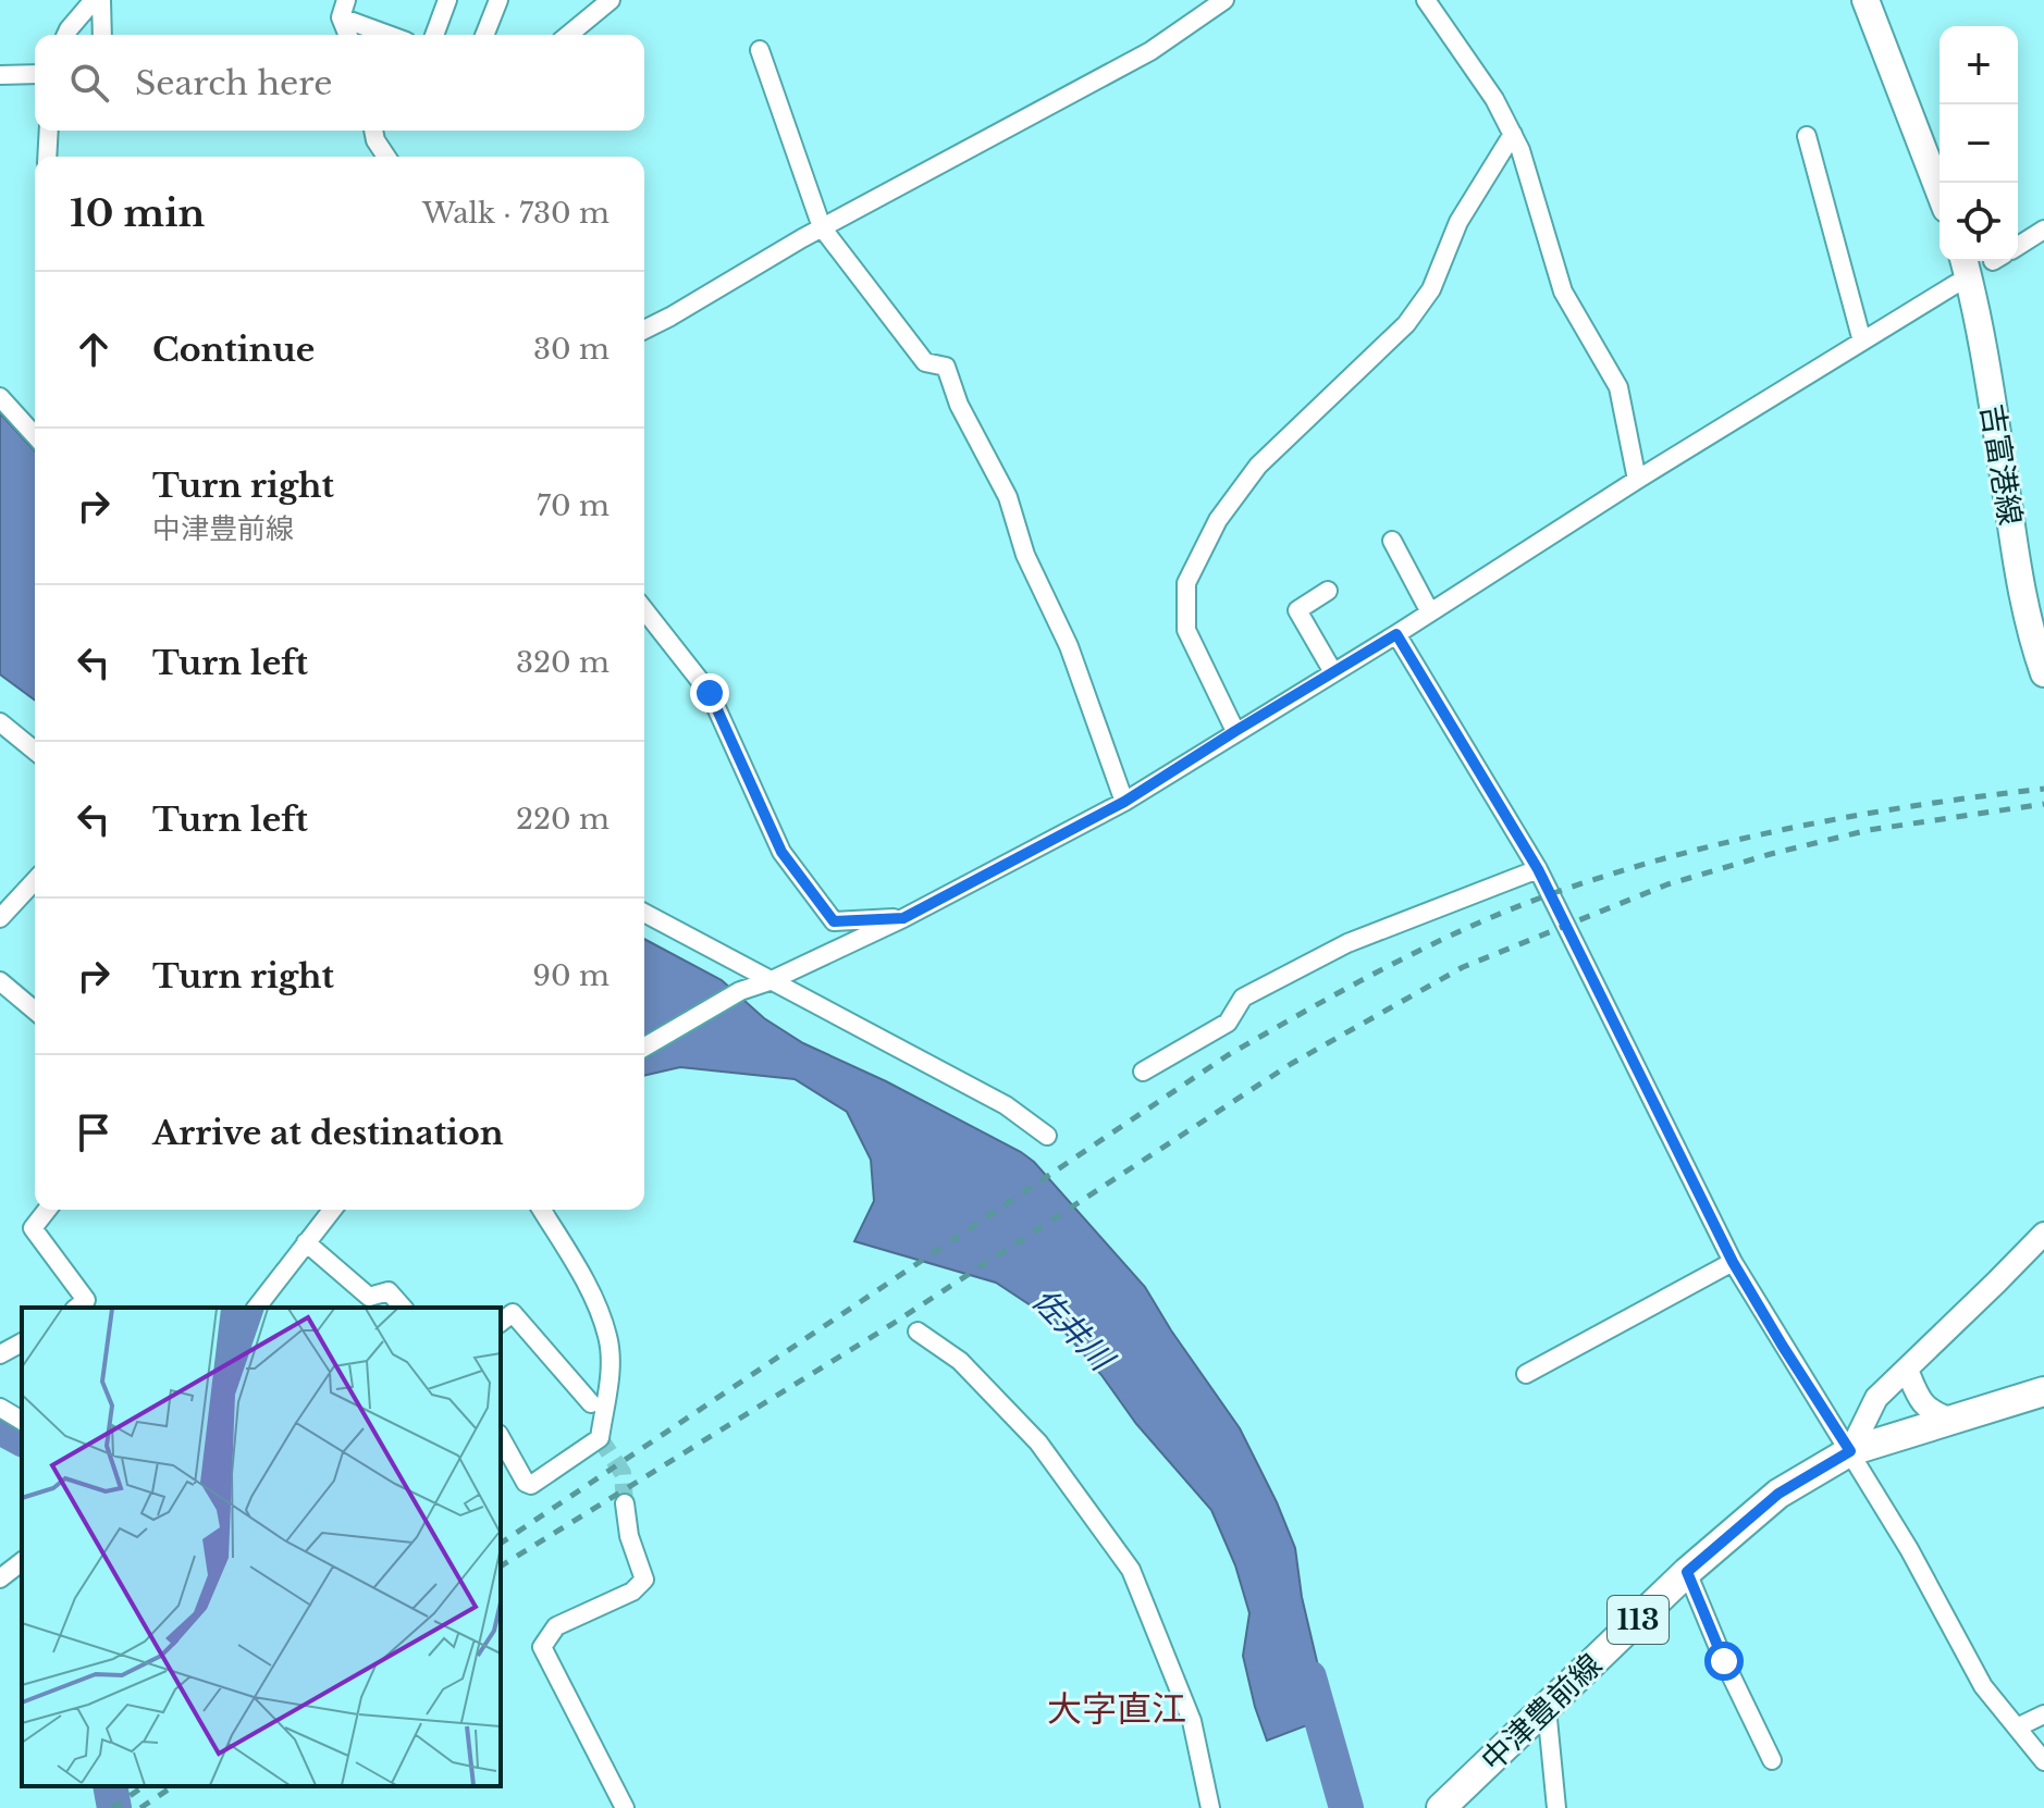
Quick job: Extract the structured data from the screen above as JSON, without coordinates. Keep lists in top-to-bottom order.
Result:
{
  "streets": {
    "main road": ["吉富港線", "113", "中津豊前線"]
  },
  "districts": ["大字直江"],
  "water": ["佐井川"],
  "page": {
    "map_buttons": ["+", "−"],
    "search": "Search here",
    "heading": ["10 min", "Walk · 730 m"],
    "list": [
      ["Continue", "30 m"],
      ["Turn right", "中津豊前線", "70 m"],
      ["Turn left", "320 m"],
      ["Turn left", "220 m"],
      ["Turn right", "90 m"],
      "Arrive at destination"
    ]
  }
}
